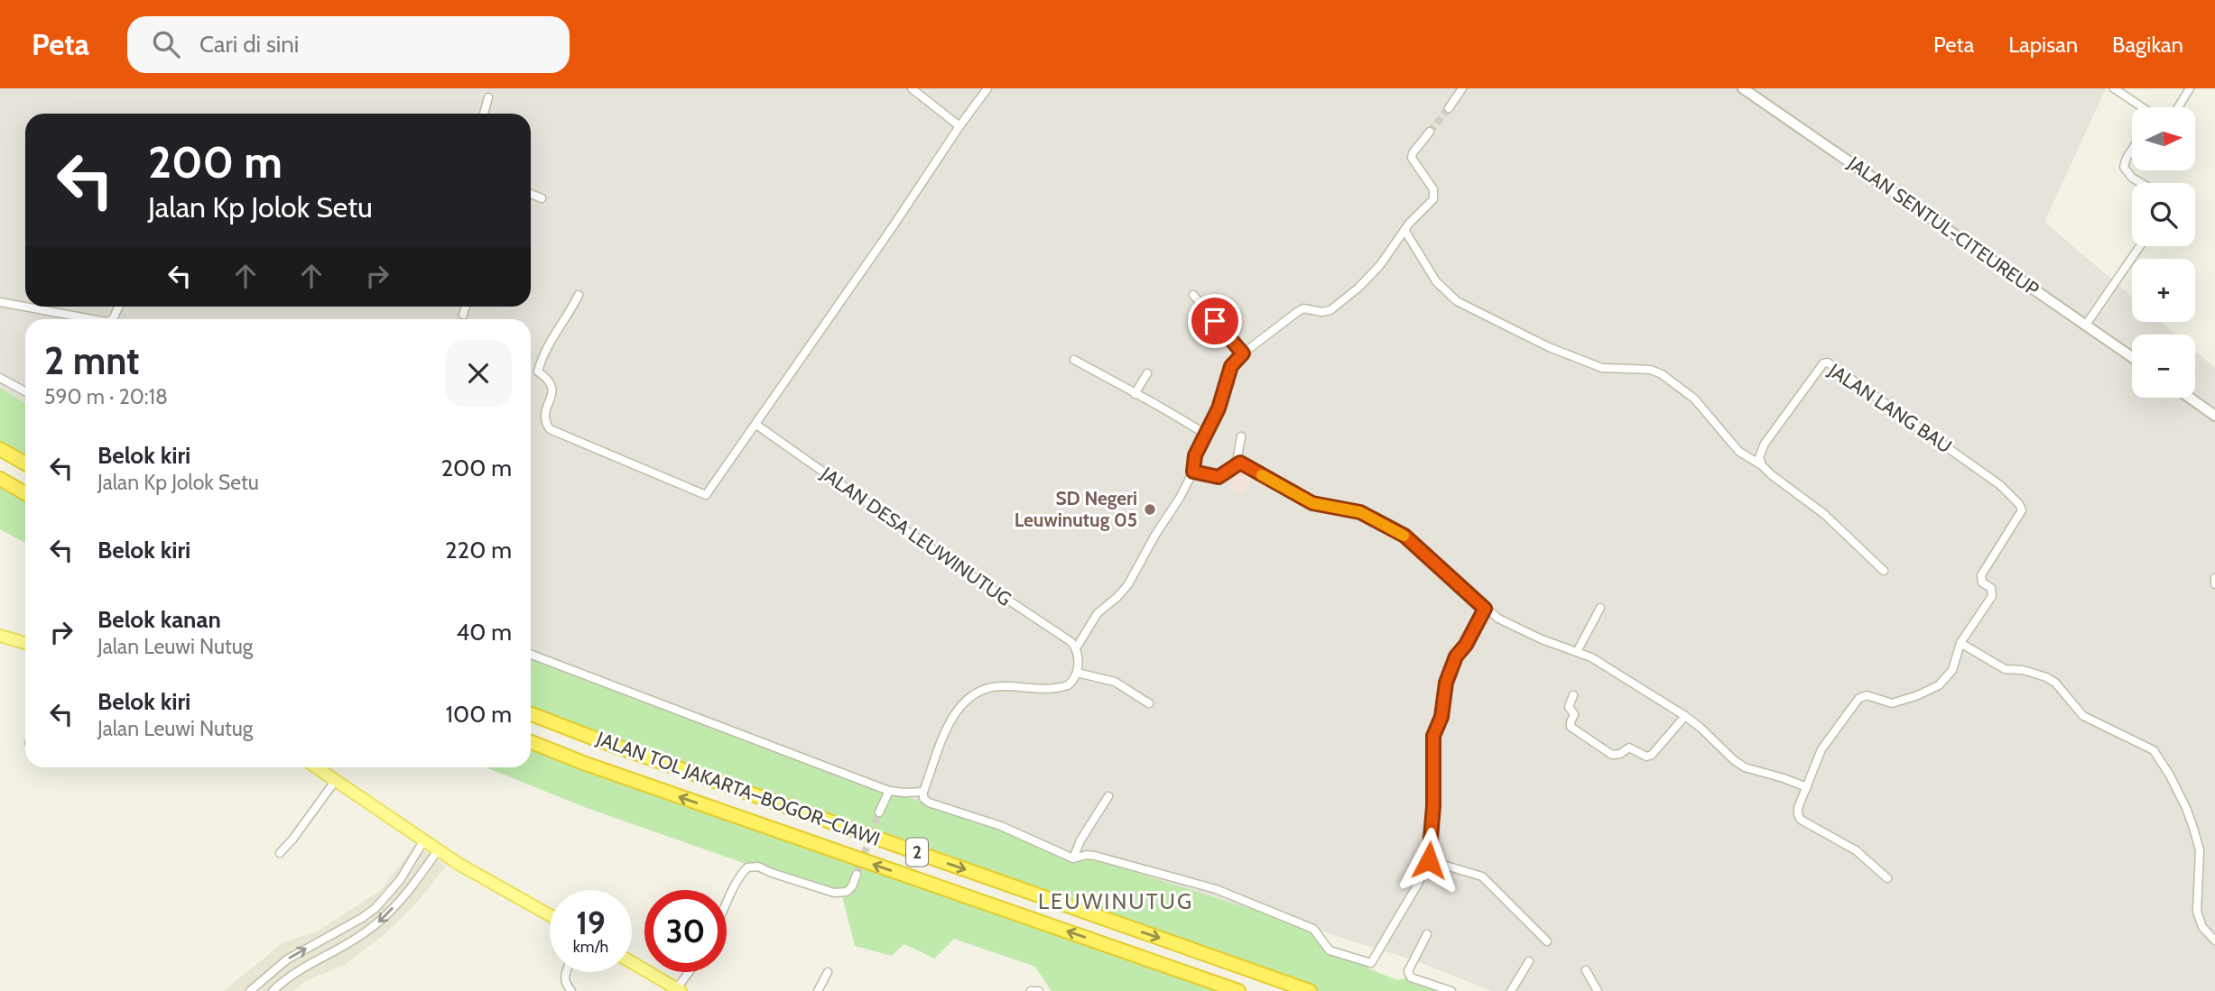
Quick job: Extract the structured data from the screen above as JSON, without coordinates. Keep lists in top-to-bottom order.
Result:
{
  "streets": {
    "highway": ["JALAN TOL JAKARTA–BOGOR–CIAWI", "2"],
    "street": ["JALAN SENTUL-CITEUREUP", "JALAN LANG BAU", "JALAN DESA LEUWINUTUG"]
  },
  "districts": ["LEUWINUTUG"],
  "places": ["SD Negeri Leuwinutug 05"],
  "north": "right",
  "page": {
    "header": "Peta",
    "search": "Cari di sini",
    "nav": ["Peta", "Lapisan", "Bagikan"],
    "map_buttons": ["+", "−"],
    "turn": ["200 m", "Jalan Kp Jolok Setu"],
    "heading": ["2 mnt", "590 m · 20:18"],
    "list": [
      {
        "name": "Belok kiri",
        "note": "Jalan Kp Jolok Setu",
        "value": "200 m"
      },
      {
        "name": "Belok kiri",
        "value": "220 m"
      },
      {
        "name": "Belok kanan",
        "note": "Jalan Leuwi Nutug",
        "value": "40 m"
      },
      {
        "name": "Belok kiri",
        "note": "Jalan Leuwi Nutug",
        "value": "100 m"
      }
    ],
    "speed": "19 km/h",
    "limit": "30"
  }
}
